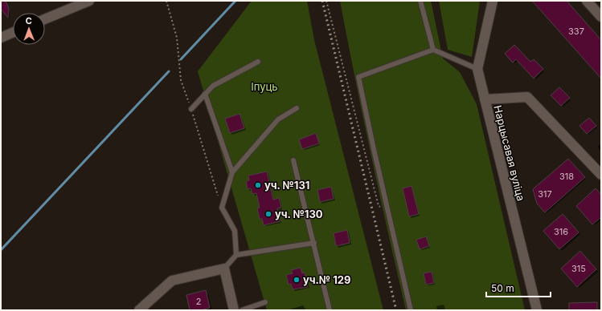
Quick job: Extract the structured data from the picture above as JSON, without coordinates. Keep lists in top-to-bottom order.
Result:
{
  "streets": {
    "street": ["Нарцысавая вуліца"]
  },
  "parks": ["Іпуць"],
  "places": ["уч. №131", "уч. №130", "уч.№ 129"],
  "house_numbers": [
    "337",
    "318",
    "317",
    "316",
    "315",
    "2"
  ],
  "scale_bar": "50 m",
  "north": "top"
}
